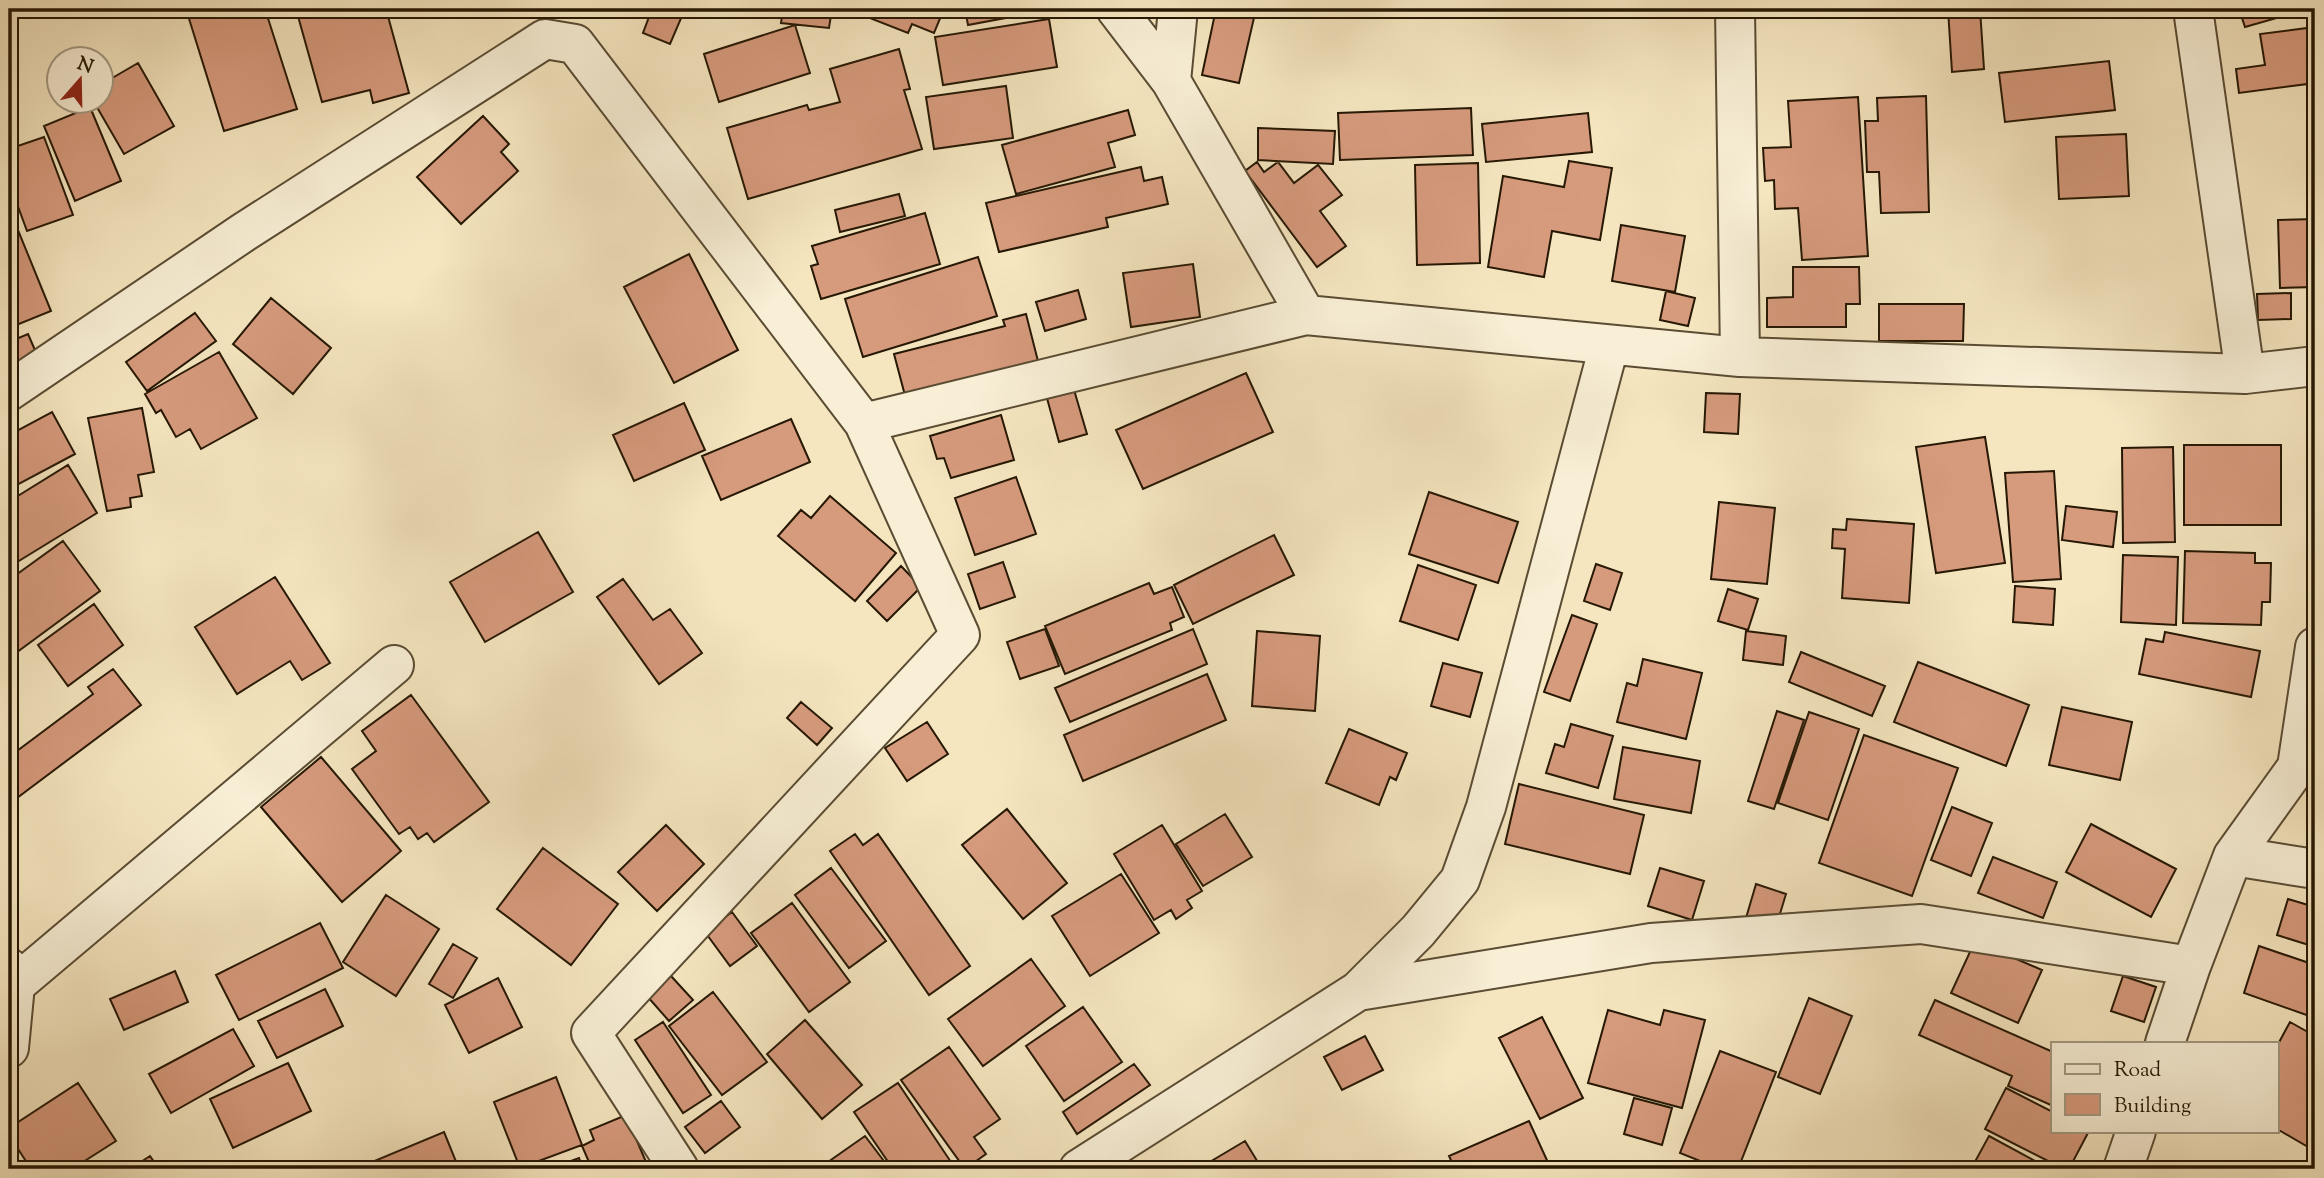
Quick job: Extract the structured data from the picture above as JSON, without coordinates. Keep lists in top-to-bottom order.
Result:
{
  "legend": ["Road", "Building"],
  "north": "top"
}
